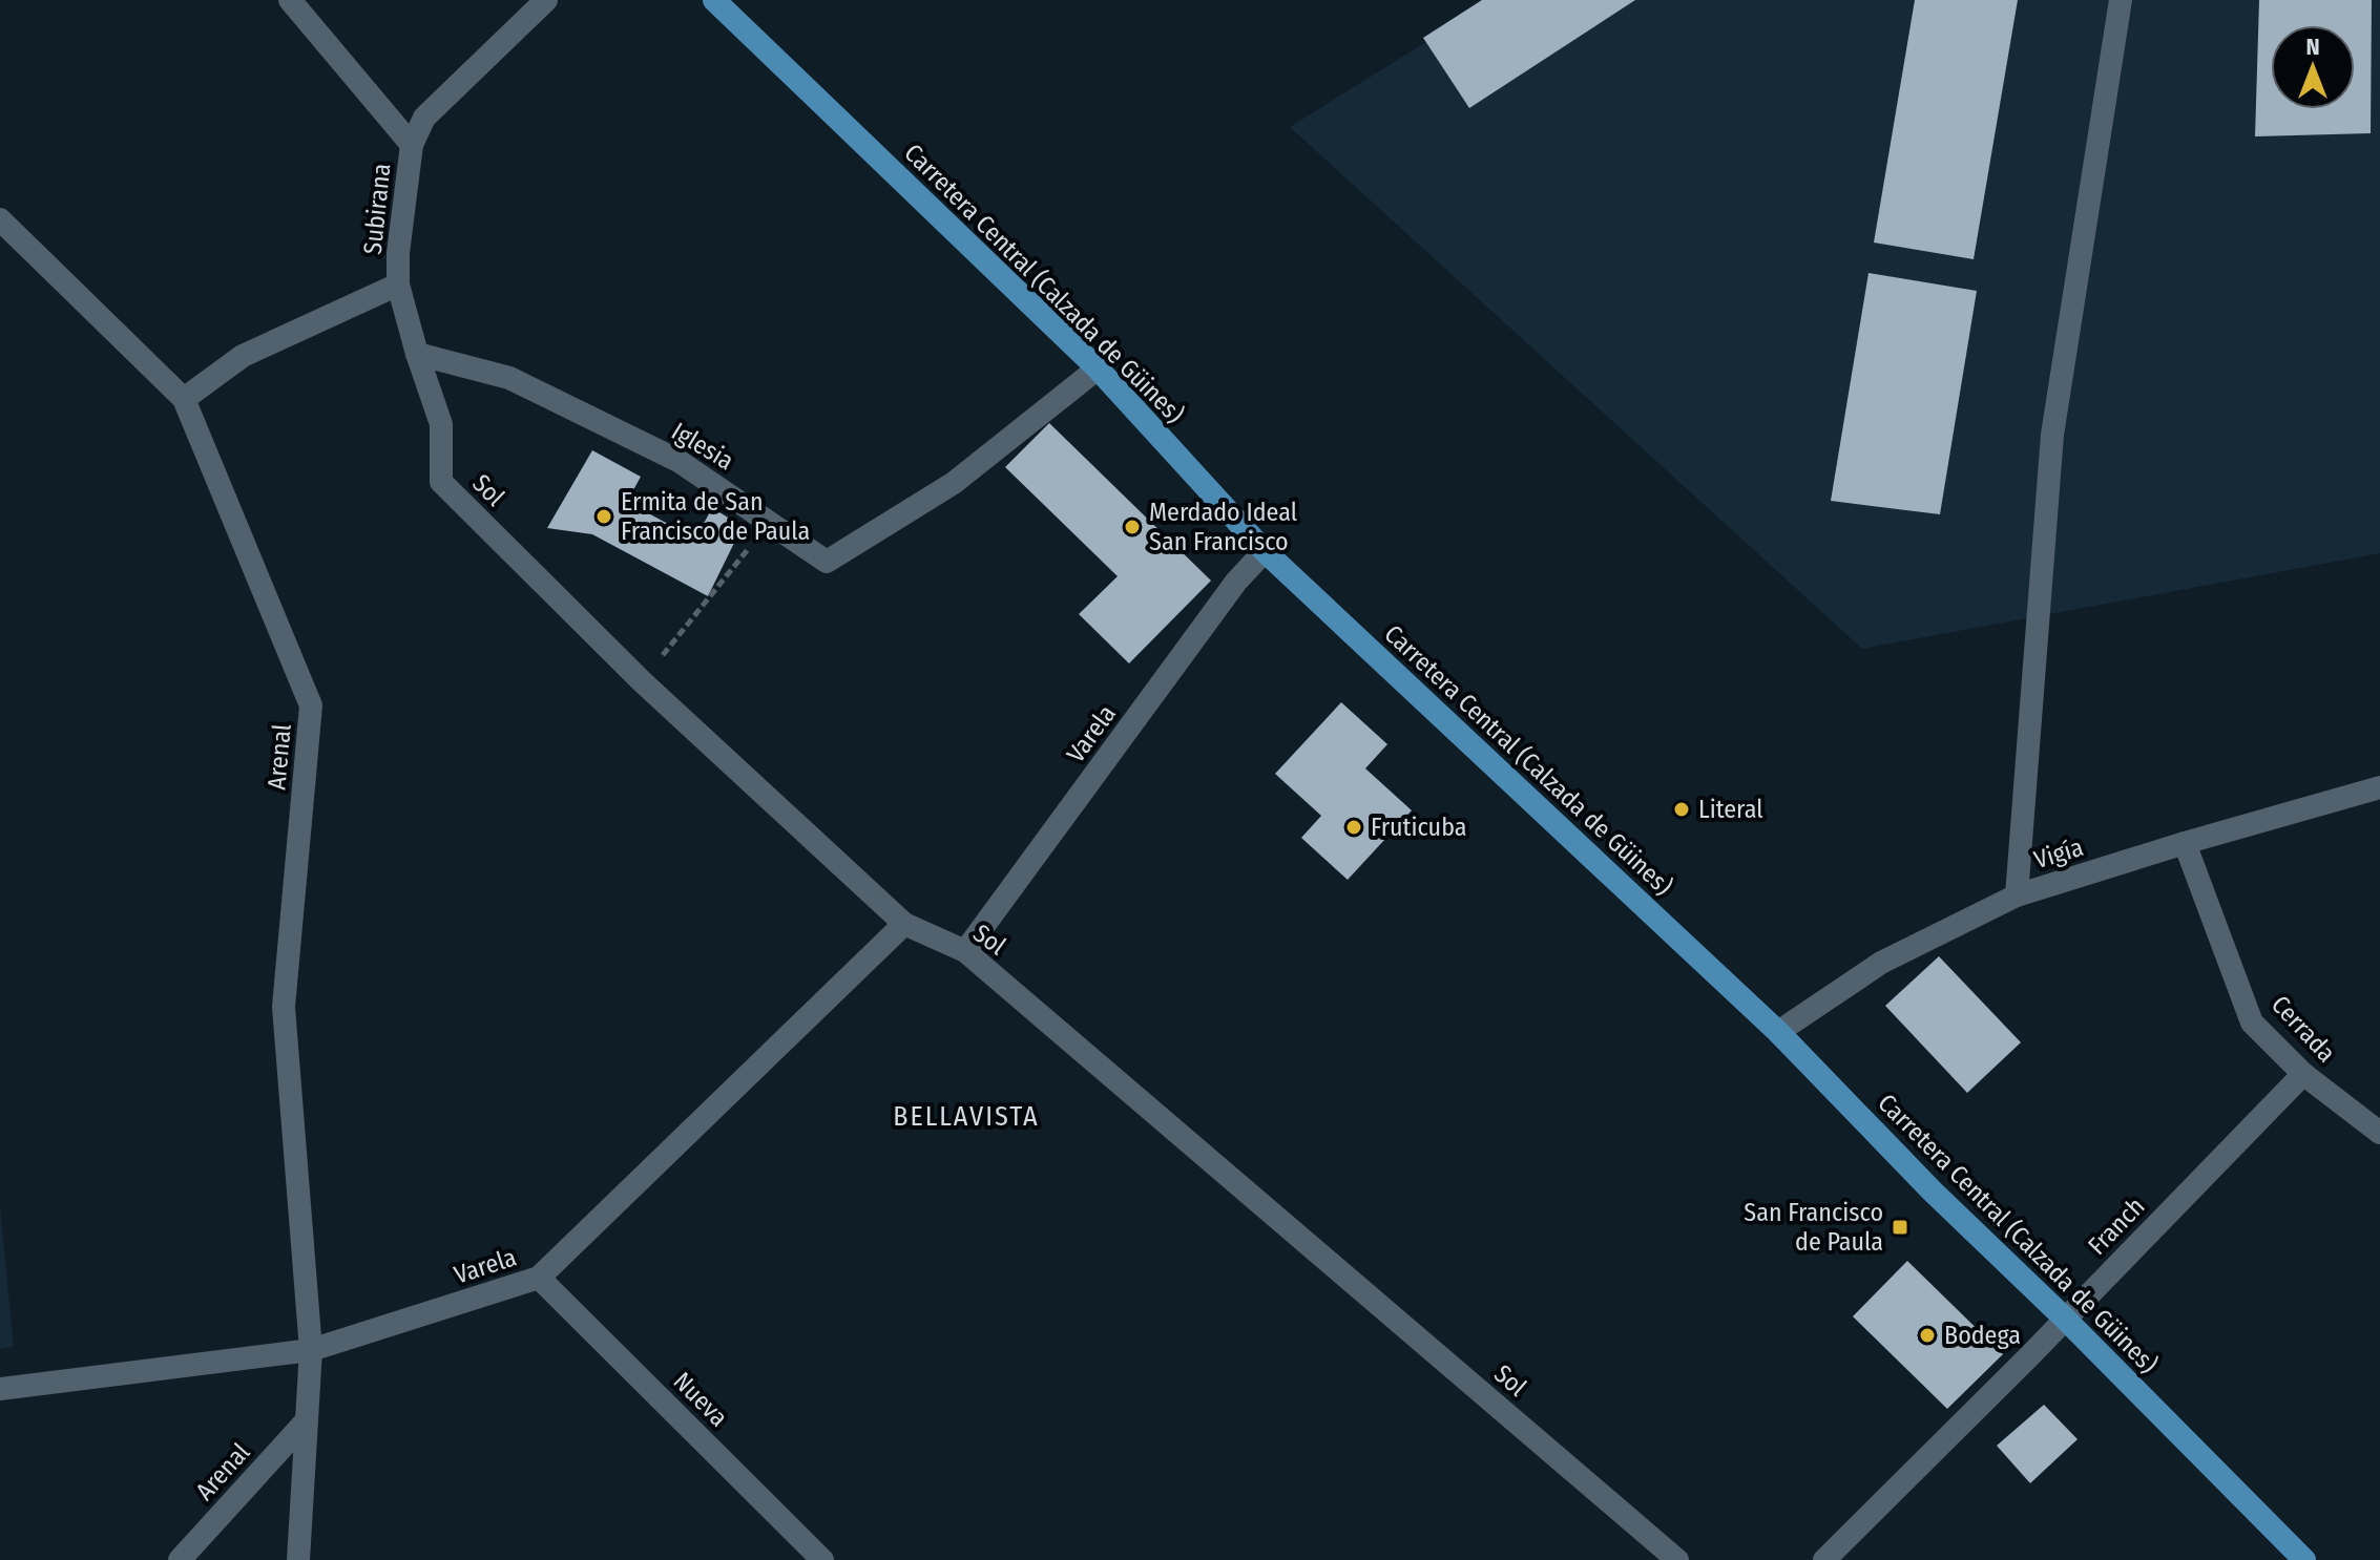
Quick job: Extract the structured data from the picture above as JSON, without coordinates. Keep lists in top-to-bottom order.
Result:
{
  "streets": {
    "main road": ["Carretera Central (Calzada de Güines)"],
    "street": [
      "Subirana",
      "Iglesia",
      "Sol",
      "Varela",
      "Arenal",
      "Vigía",
      "Cerrada",
      "Franch",
      "Nueva"
    ]
  },
  "crossings": [
    ["Subirana", "Sol"],
    ["Subirana", "Arenal"],
    ["Carretera Central (Calzada de Güines)", "Iglesia"],
    ["Carretera Central (Calzada de Güines)", "Varela"],
    ["Carretera Central (Calzada de Güines)", "Vigía"],
    ["Carretera Central (Calzada de Güines)", "Franch"],
    ["Iglesia", "Sol"],
    ["Sol", "Varela"],
    ["Varela", "Arenal"],
    ["Varela", "Nueva"],
    ["Vigía", "Cerrada"],
    ["Cerrada", "Franch"]
  ],
  "districts": ["BELLAVISTA"],
  "places": {
    "other": [
      "Ermita de San Francisco de Paula",
      "Merdado Ideal San Francisco",
      "Literal",
      "Fruticuba",
      "Bodega"
    ],
    "transit": ["San Francisco de Paula"]
  },
  "north": "top"
}
